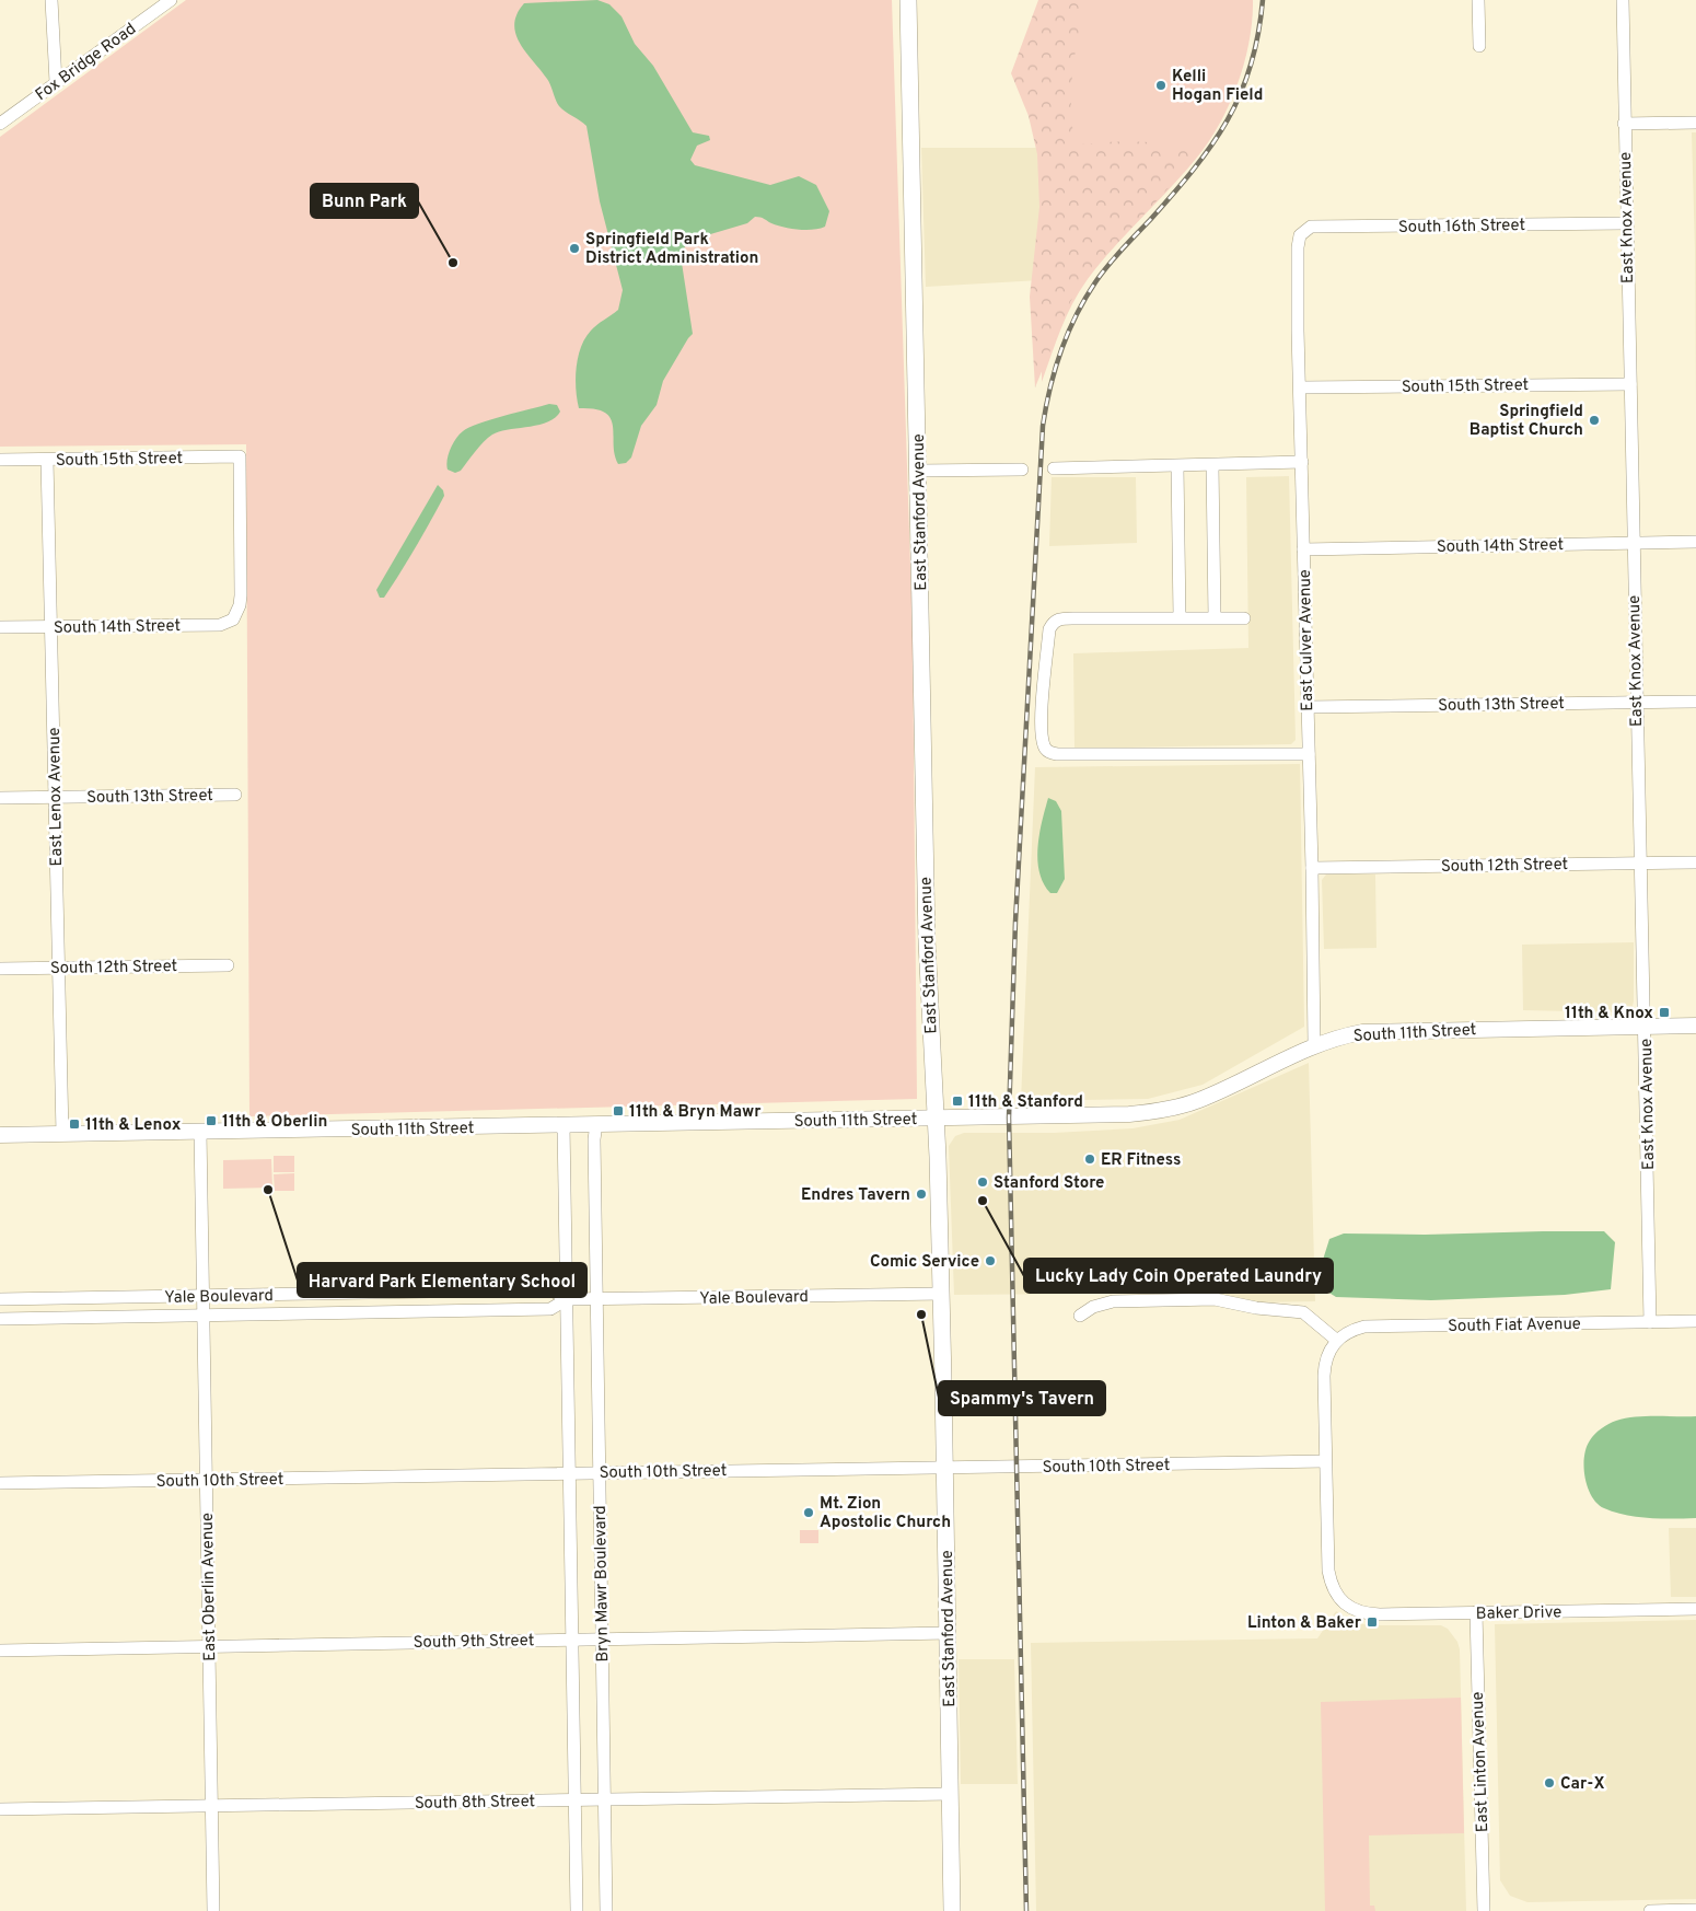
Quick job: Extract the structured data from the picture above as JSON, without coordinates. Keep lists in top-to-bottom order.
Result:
{
  "streets": {
    "main road": ["East Stanford Avenue"],
    "street": [
      "Fox Bridge Road",
      "East Knox Avenue",
      "South 16th Street",
      "South 15th Street",
      "South 14th Street",
      "East Culver Avenue",
      "South 13th Street",
      "East Lenox Avenue",
      "South 12th Street",
      "South 11th Street",
      "Yale Boulevard",
      "South Fiat Avenue",
      "South 10th Street",
      "Bryn Mawr Boulevard",
      "East Oberlin Avenue",
      "Baker Drive",
      "South 9th Street",
      "East Linton Avenue",
      "South 8th Street"
    ]
  },
  "crossings": [
    ["East Knox Avenue", "South 16th Street"],
    ["East Knox Avenue", "South 15th Street"],
    ["East Knox Avenue", "South 14th Street"],
    ["East Knox Avenue", "South 13th Street"],
    ["East Knox Avenue", "South 12th Street"],
    ["East Knox Avenue", "South 11th Street"],
    ["East Knox Avenue", "South Fiat Avenue"],
    ["South 16th Street", "East Culver Avenue"],
    ["South 15th Street", "South 14th Street"],
    ["South 15th Street", "East Culver Avenue"],
    ["South 15th Street", "East Lenox Avenue"],
    ["East Stanford Avenue", "South 11th Street"],
    ["East Stanford Avenue", "Yale Boulevard"],
    ["East Stanford Avenue", "South 10th Street"],
    ["East Stanford Avenue", "South 9th Street"],
    ["East Stanford Avenue", "South 8th Street"],
    ["South 14th Street", "East Culver Avenue"],
    ["South 14th Street", "East Lenox Avenue"],
    ["East Culver Avenue", "South 13th Street"],
    ["East Culver Avenue", "South 12th Street"],
    ["East Culver Avenue", "South 11th Street"],
    ["South 13th Street", "East Lenox Avenue"],
    ["East Lenox Avenue", "South 12th Street"],
    ["East Lenox Avenue", "South 11th Street"],
    ["South 11th Street", "Bryn Mawr Boulevard"],
    ["South 11th Street", "East Oberlin Avenue"],
    ["Yale Boulevard", "Bryn Mawr Boulevard"],
    ["Yale Boulevard", "East Oberlin Avenue"],
    ["South 10th Street", "Bryn Mawr Boulevard"],
    ["South 10th Street", "East Oberlin Avenue"],
    ["South 10th Street", "Baker Drive"],
    ["Bryn Mawr Boulevard", "South 9th Street"],
    ["Bryn Mawr Boulevard", "South 8th Street"],
    ["East Oberlin Avenue", "South 9th Street"],
    ["East Oberlin Avenue", "South 8th Street"],
    ["Baker Drive", "East Linton Avenue"]
  ],
  "places": {
    "other": [
      "Kelli Hogan Field",
      "Springfield Park District Administration",
      "Bunn Park",
      "Springfield Baptist Church",
      "ER Fitness",
      "Stanford Store",
      "Harvard Park Elementary School",
      "Endres Tavern",
      "Lucky Lady Coin Operated Laundry",
      "Comic Service",
      "Spammy's Tavern",
      "Mt. Zion Apostolic Church",
      "Car-X"
    ],
    "transit": [
      "11th & Knox",
      "11th & Stanford",
      "11th & Bryn Mawr",
      "11th & Oberlin",
      "11th & Lenox",
      "Linton & Baker"
    ]
  }
}
